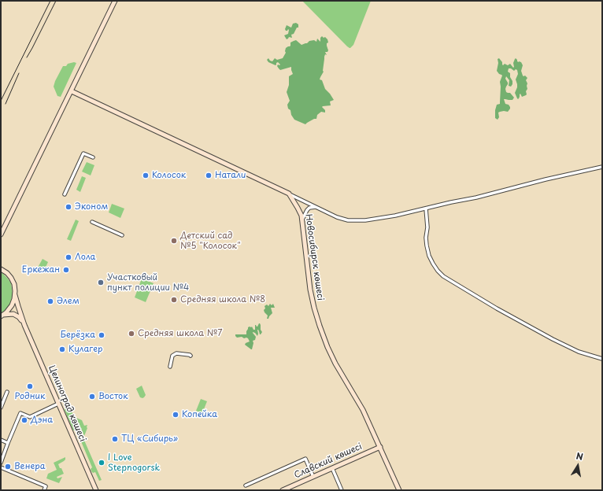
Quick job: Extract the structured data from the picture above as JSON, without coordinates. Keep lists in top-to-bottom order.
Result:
{
  "streets": {
    "main road": ["Новосибирск көшесі", "Целиноград көшесі", "Славский көшесі"]
  },
  "crossings": [
    ["Новосибирск көшесі", "Славский көшесі"]
  ],
  "places": [
    "Колосок",
    "Натали",
    "Эконом",
    "Детский сад №5 \"Колосок\"",
    "Лола",
    "Еркежан",
    "Участковый пункт полиции №4",
    "Средняя школа №8",
    "Әлем",
    "Средняя школа №7",
    "Берёзка",
    "Кулагер",
    "Родник",
    "Восток",
    "Копейка",
    "Дэна",
    "ТЦ «Сибирь»",
    "I Love Stepnogorsk",
    "Венера"
  ],
  "north": "top"
}
